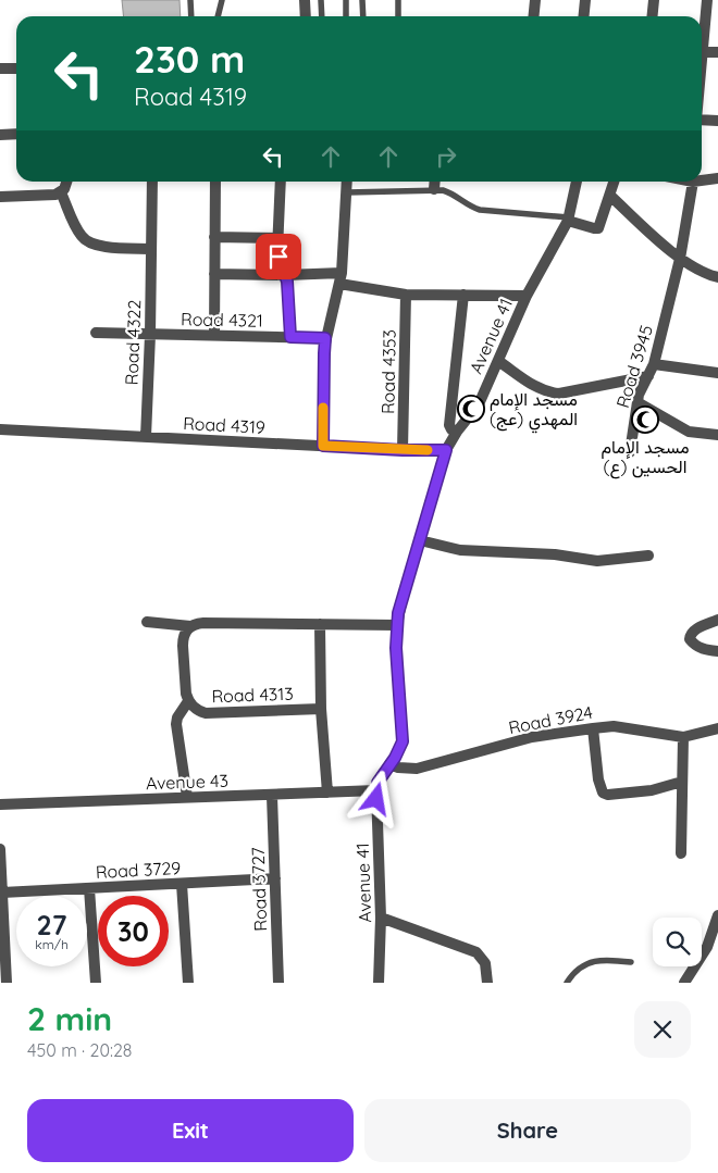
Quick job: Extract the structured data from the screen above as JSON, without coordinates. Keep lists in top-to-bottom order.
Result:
{
  "streets": {
    "street": [
      "Road 4321",
      "Avenue 41",
      "Road 4322",
      "Road 3945",
      "Road 4353",
      "Road 4319",
      "Road 4313",
      "Road 3924",
      "Avenue 43",
      "Road 3729",
      "Road 3727"
    ]
  },
  "crossings": [
    ["Road 4321", "Road 4322"],
    ["Avenue 41", "Road 4319"],
    ["Avenue 41", "Road 3924"],
    ["Avenue 41", "Avenue 43"],
    ["Road 4322", "Road 4319"],
    ["Road 4353", "Road 4319"],
    ["Road 4313", "Avenue 43"],
    ["Avenue 43", "Road 3727"],
    ["Road 3729", "Road 3727"]
  ],
  "places": {
    "mosque": ["مسجد الإمام المهدي (عج)", "مسجد الإمام الحسين (ع)"]
  },
  "page": {
    "turn": ["230 m", "Road 4319"],
    "speed": "27 km/h",
    "limit": "30",
    "heading": ["2 min", "450 m · 20:28"],
    "buttons": ["Exit", "Share"]
  }
}
